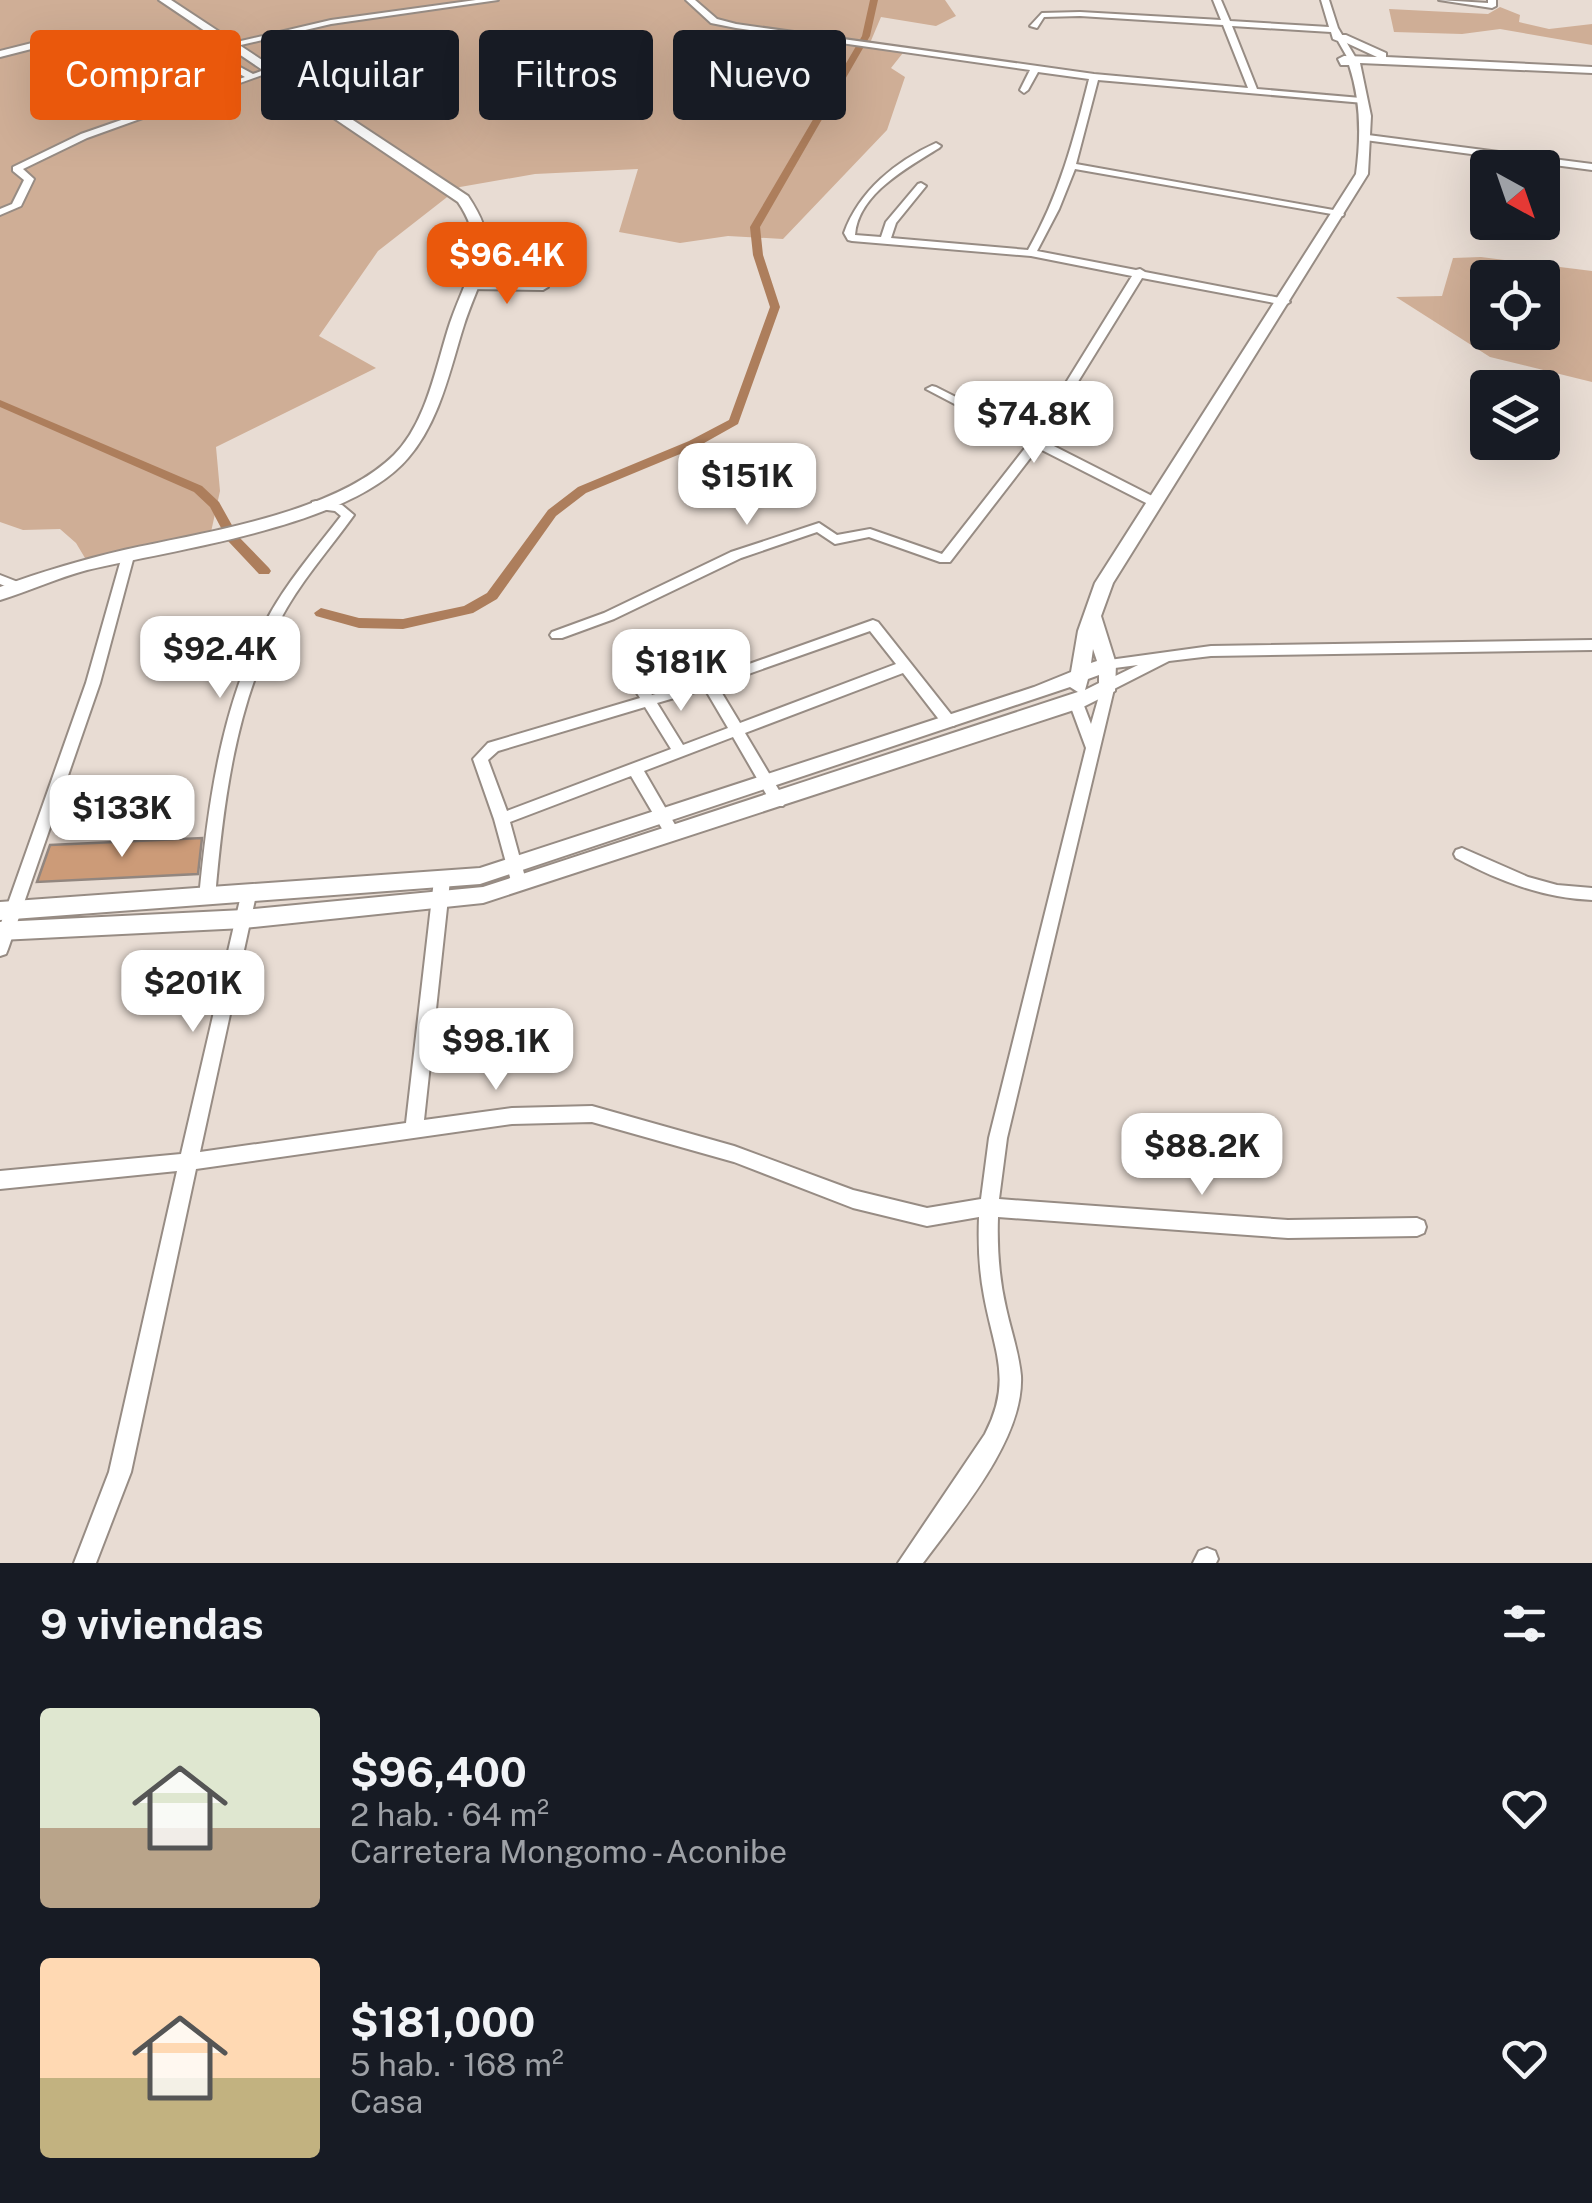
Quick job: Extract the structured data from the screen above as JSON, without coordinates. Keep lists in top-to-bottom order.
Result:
{
  "north": "bottom right",
  "page": {
    "chip": [
      "Comprar",
      "Alquilar",
      "Filtros",
      "Nuevo"
    ],
    "price": [
      "$96.4K",
      "$74.8K",
      "$151K",
      "$92.4K",
      "$181K",
      "$133K",
      "$201K",
      "$98.1K",
      "$88.2K"
    ],
    "heading": "9 viviendas",
    "list": [
      {
        "name": "$96,400",
        "note": "2 hab. · 64 m² · Carretera Mongomo - Aconibe"
      },
      {
        "name": "$181,000",
        "note": "5 hab. · 168 m² · Casa"
      }
    ]
  }
}
